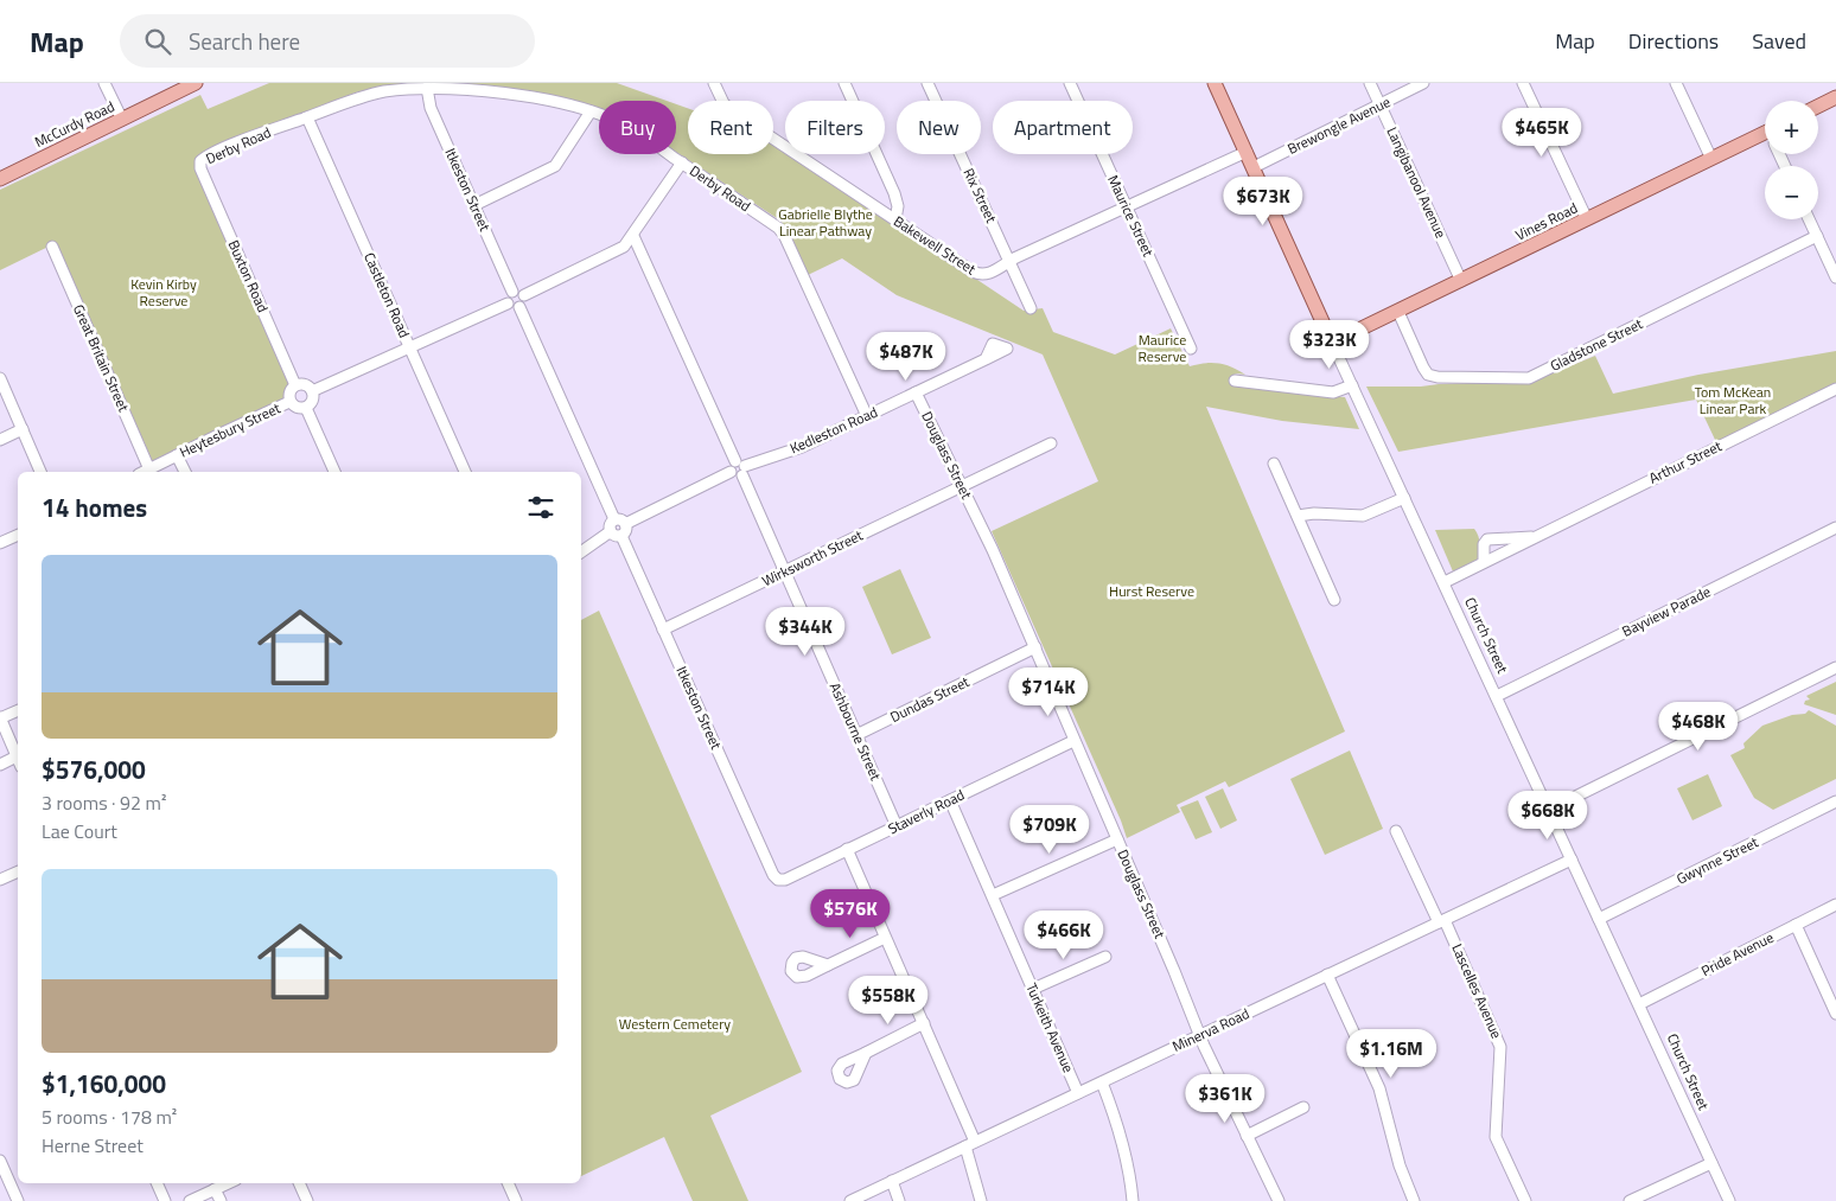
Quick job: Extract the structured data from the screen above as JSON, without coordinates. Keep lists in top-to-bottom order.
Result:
{
  "streets": {
    "main road": ["McCurdy Road", "Vines Road", "Church Street"],
    "street": [
      "Brewongle Avenue",
      "Derby Road",
      "Langibanool Avenue",
      "Itkeston Street",
      "Rix Street",
      "Maurice Street",
      "Bakewell Street",
      "Buxton Road",
      "Castleton Road",
      "Gladstone Street",
      "Great Britain Street",
      "Heytesbury Street",
      "Kedleston Road",
      "Douglass Street",
      "Arthur Street",
      "Wirksworth Street",
      "Bayview Parade",
      "Dundas Street",
      "Ashbourne Street",
      "Staverly Road",
      "Gwynne Street",
      "Pride Avenue",
      "Lascelles Avenue",
      "Turkeith Avenue",
      "Minerva Road"
    ]
  },
  "crossings": [
    ["Brewongle Avenue", "Langibanool Avenue"],
    ["Brewongle Avenue", "Church Street"],
    ["Derby Road", "Itkeston Street"],
    ["Derby Road", "Buxton Road"],
    ["Derby Road", "Castleton Road"],
    ["Derby Road", "Kedleston Road"],
    ["Langibanool Avenue", "Vines Road"],
    ["Itkeston Street", "Wirksworth Street"],
    ["Itkeston Street", "Staverly Road"],
    ["Rix Street", "Bakewell Street"],
    ["Maurice Street", "Bakewell Street"],
    ["Vines Road", "Gladstone Street"],
    ["Vines Road", "Church Street"],
    ["Bakewell Street", "Church Street"],
    ["Buxton Road", "Heytesbury Street"],
    ["Great Britain Street", "Heytesbury Street"],
    ["Kedleston Road", "Douglass Street"],
    ["Kedleston Road", "Ashbourne Street"],
    ["Douglass Street", "Wirksworth Street"],
    ["Douglass Street", "Dundas Street"],
    ["Douglass Street", "Staverly Road"],
    ["Douglass Street", "Minerva Road"],
    ["Arthur Street", "Church Street"],
    ["Wirksworth Street", "Ashbourne Street"],
    ["Bayview Parade", "Church Street"],
    ["Church Street", "Gwynne Street"],
    ["Church Street", "Pride Avenue"],
    ["Church Street", "Minerva Road"],
    ["Dundas Street", "Ashbourne Street"],
    ["Ashbourne Street", "Staverly Road"],
    ["Staverly Road", "Turkeith Avenue"],
    ["Lascelles Avenue", "Minerva Road"],
    ["Turkeith Avenue", "Minerva Road"]
  ],
  "parks": [
    "Gabrielle Blythe Linear Pathway",
    "Kevin Kirby Reserve",
    "Maurice Reserve",
    "Tom McKean Linear Park",
    "Hurst Reserve",
    "Western Cemetery"
  ],
  "page": {
    "header": "Map",
    "search": "Search here",
    "nav": ["Map", "Directions", "Saved"],
    "map_buttons": ["+", "−"],
    "chip": [
      "Buy",
      "Rent",
      "Filters",
      "New",
      "Apartment"
    ],
    "price": [
      "$465K",
      "$673K",
      "$323K",
      "$487K",
      "$344K",
      "$714K",
      "$468K",
      "$668K",
      "$709K",
      "$576K",
      "$466K",
      "$558K",
      "$1.16M",
      "$361K"
    ],
    "heading": "14 homes",
    "list": [
      {
        "name": "$576,000",
        "note": "3 rooms · 92 m² · Lae Court"
      },
      {
        "name": "$1,160,000",
        "note": "5 rooms · 178 m² · Herne Street"
      }
    ]
  }
}
